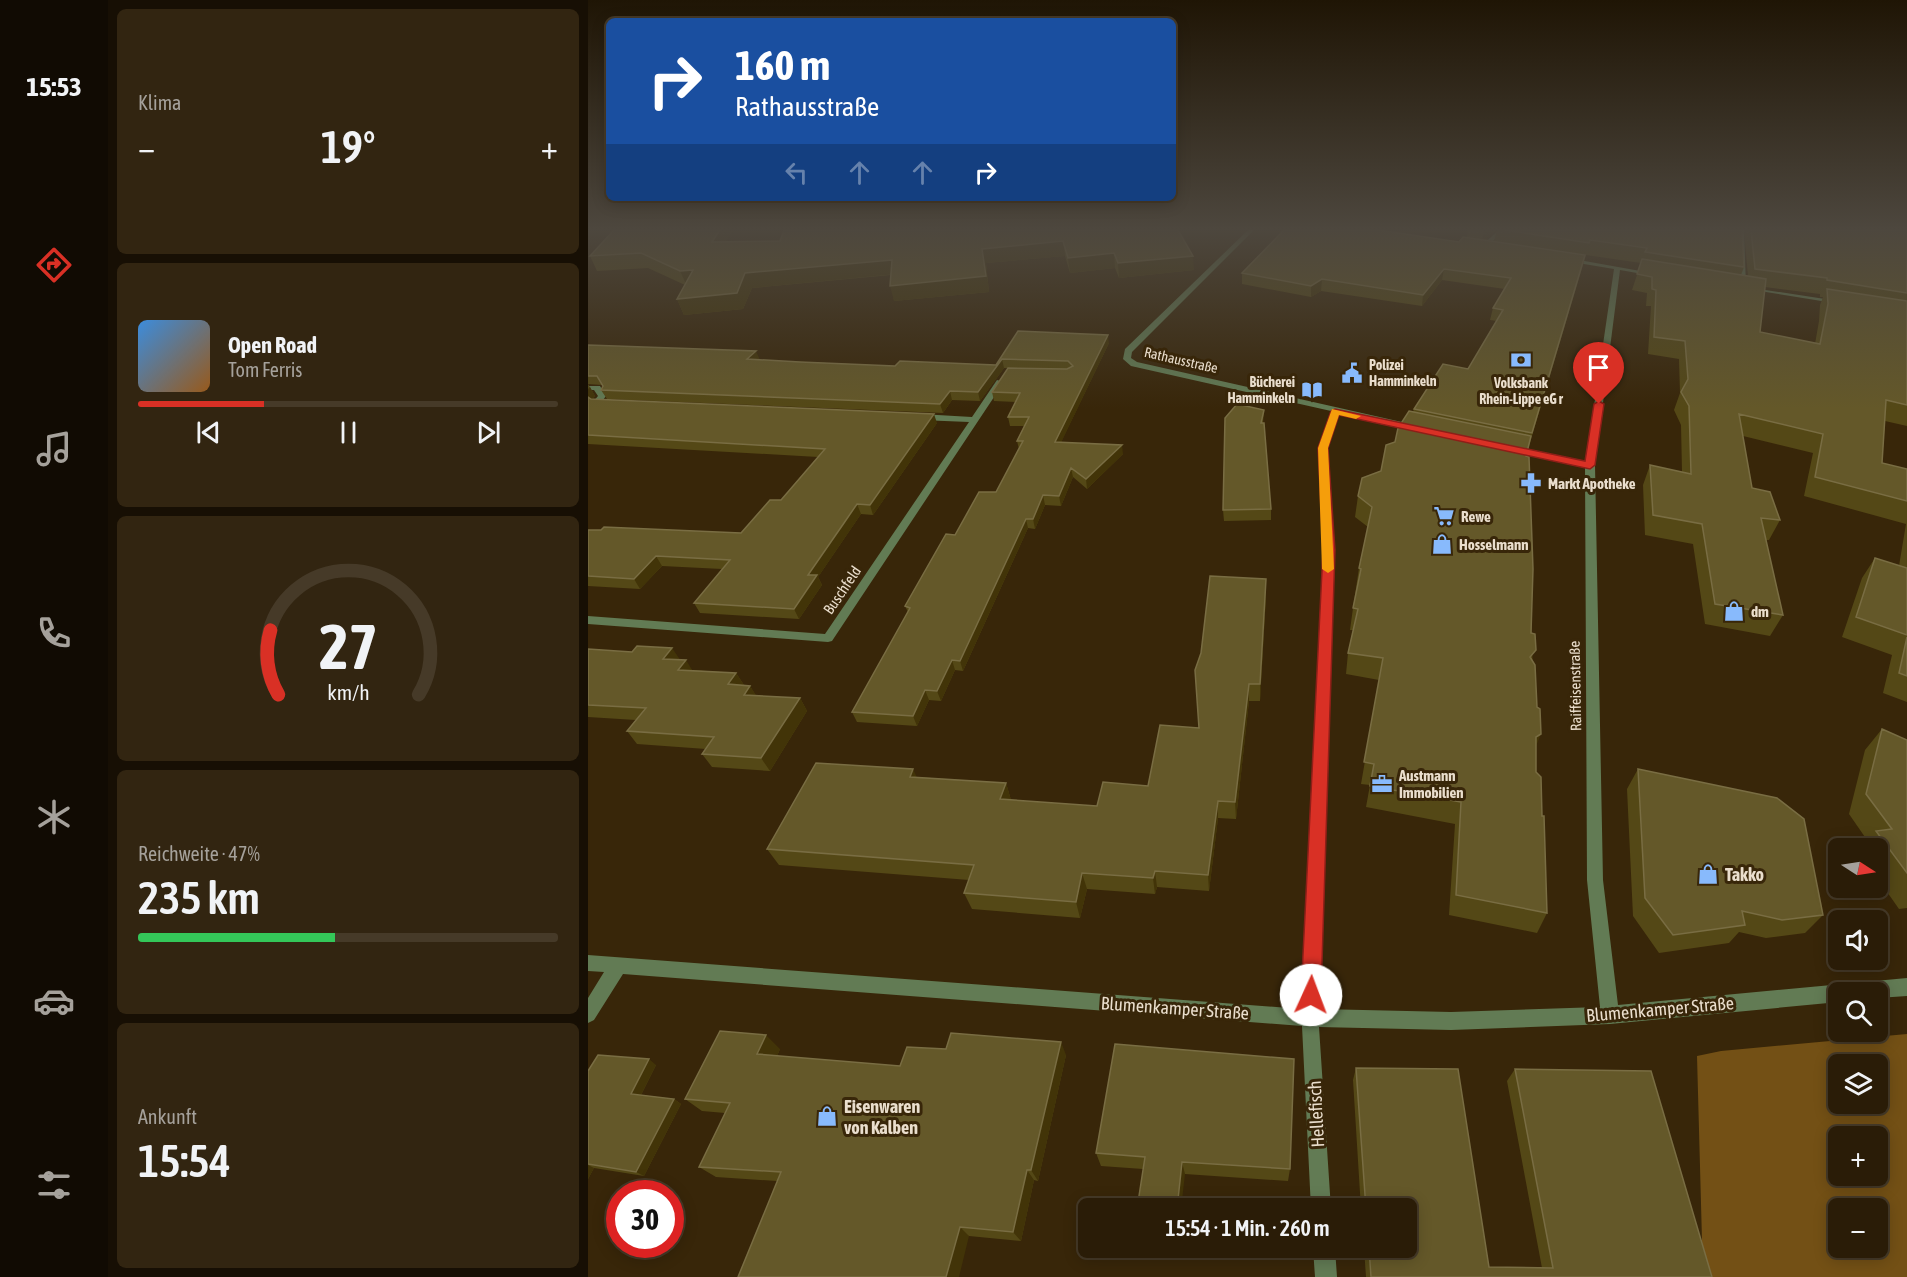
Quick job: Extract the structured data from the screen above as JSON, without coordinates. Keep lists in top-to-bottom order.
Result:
{
  "streets": {
    "street": [
      "Rathausstraße",
      "Buschfeld",
      "Raiffeisenstraße",
      "Blumenkamper Straße",
      "Hellefisch"
    ]
  },
  "crossings": [
    ["Raiffeisenstraße", "Blumenkamper Straße"],
    ["Blumenkamper Straße", "Hellefisch"]
  ],
  "places": {
    "bank": ["Volksbank Rhein-Lippe eG r"],
    "public building": ["Polizei Hamminkeln"],
    "library": ["Bücherei Hamminkeln"],
    "pharmacy": ["Markt Apotheke"],
    "supermarket": ["Rewe"],
    "shop": [
      "Hosselmann",
      "dm",
      "Takko",
      "Eisenwaren von Kalben"
    ],
    "office": ["Austmann Immobilien"]
  },
  "north": "right",
  "page": {
    "tabs": "15:53",
    "tile": [
      "Klima",
      ["Reichweite · 47%", "235 km"],
      ["Ankunft", "15:54"]
    ],
    "turn": ["160 m", "Rathausstraße"],
    "heat": ["−", "19°", "+"],
    "song": ["Open Road", "Tom Ferris"],
    "map_buttons": ["+", "−"],
    "limit": "30",
    "trip": "15:54 · 1 Min. · 260 m",
    "gauge": ["27", "km/h"]
  }
}
